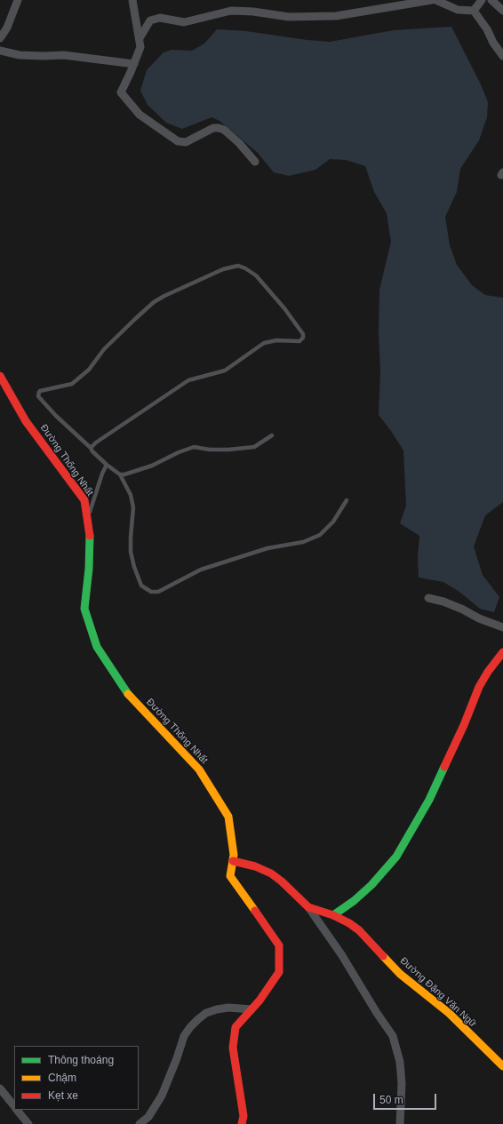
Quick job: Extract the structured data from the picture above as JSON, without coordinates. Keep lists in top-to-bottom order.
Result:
{
  "streets": {
    "street": ["Đường Thống Nhất", "Đường Đặng Văn Ngữ"]
  },
  "crossings": [
    ["Đường Thống Nhất", "Đường Đặng Văn Ngữ"]
  ],
  "legend": ["Thông thoáng", "Chậm", "Kẹt xe"],
  "scale_bar": "50 m"
}
